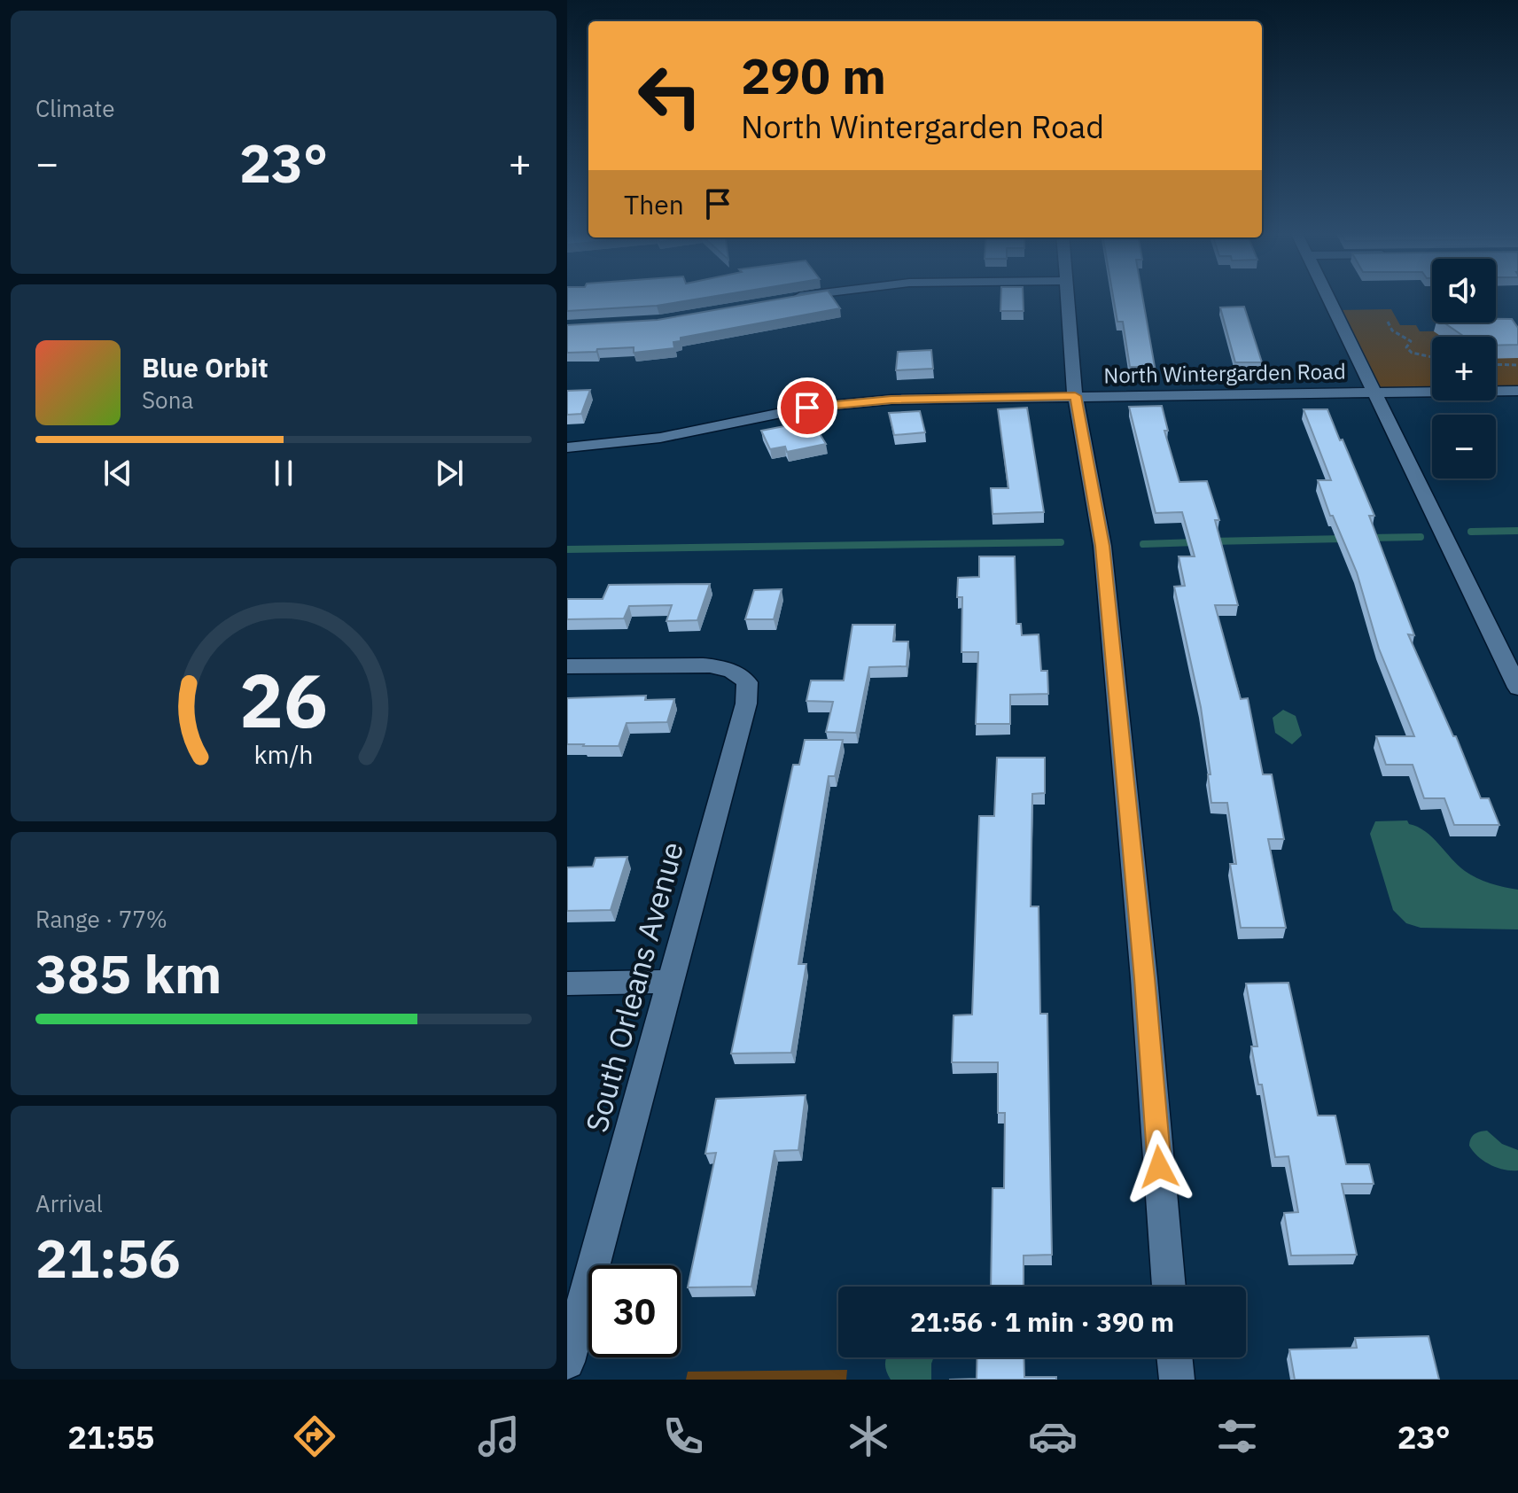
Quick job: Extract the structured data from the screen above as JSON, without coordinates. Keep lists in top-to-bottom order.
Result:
{
  "streets": {
    "street": ["North Wintergarden Road", "South Orleans Avenue"]
  },
  "page": {
    "tile": [
      "Climate",
      ["Range · 77%", "385 km"],
      ["Arrival", "21:56"]
    ],
    "turn": ["290 m", "North Wintergarden Road"],
    "heat": ["−", "23°", "+"],
    "then": "Then",
    "map_buttons": ["+", "−"],
    "song": ["Blue Orbit", "Sona"],
    "limit": "30",
    "trip": "21:56 · 1 min · 390 m",
    "tabs": ["21:55", "23°"],
    "gauge": ["26", "km/h"]
  }
}
